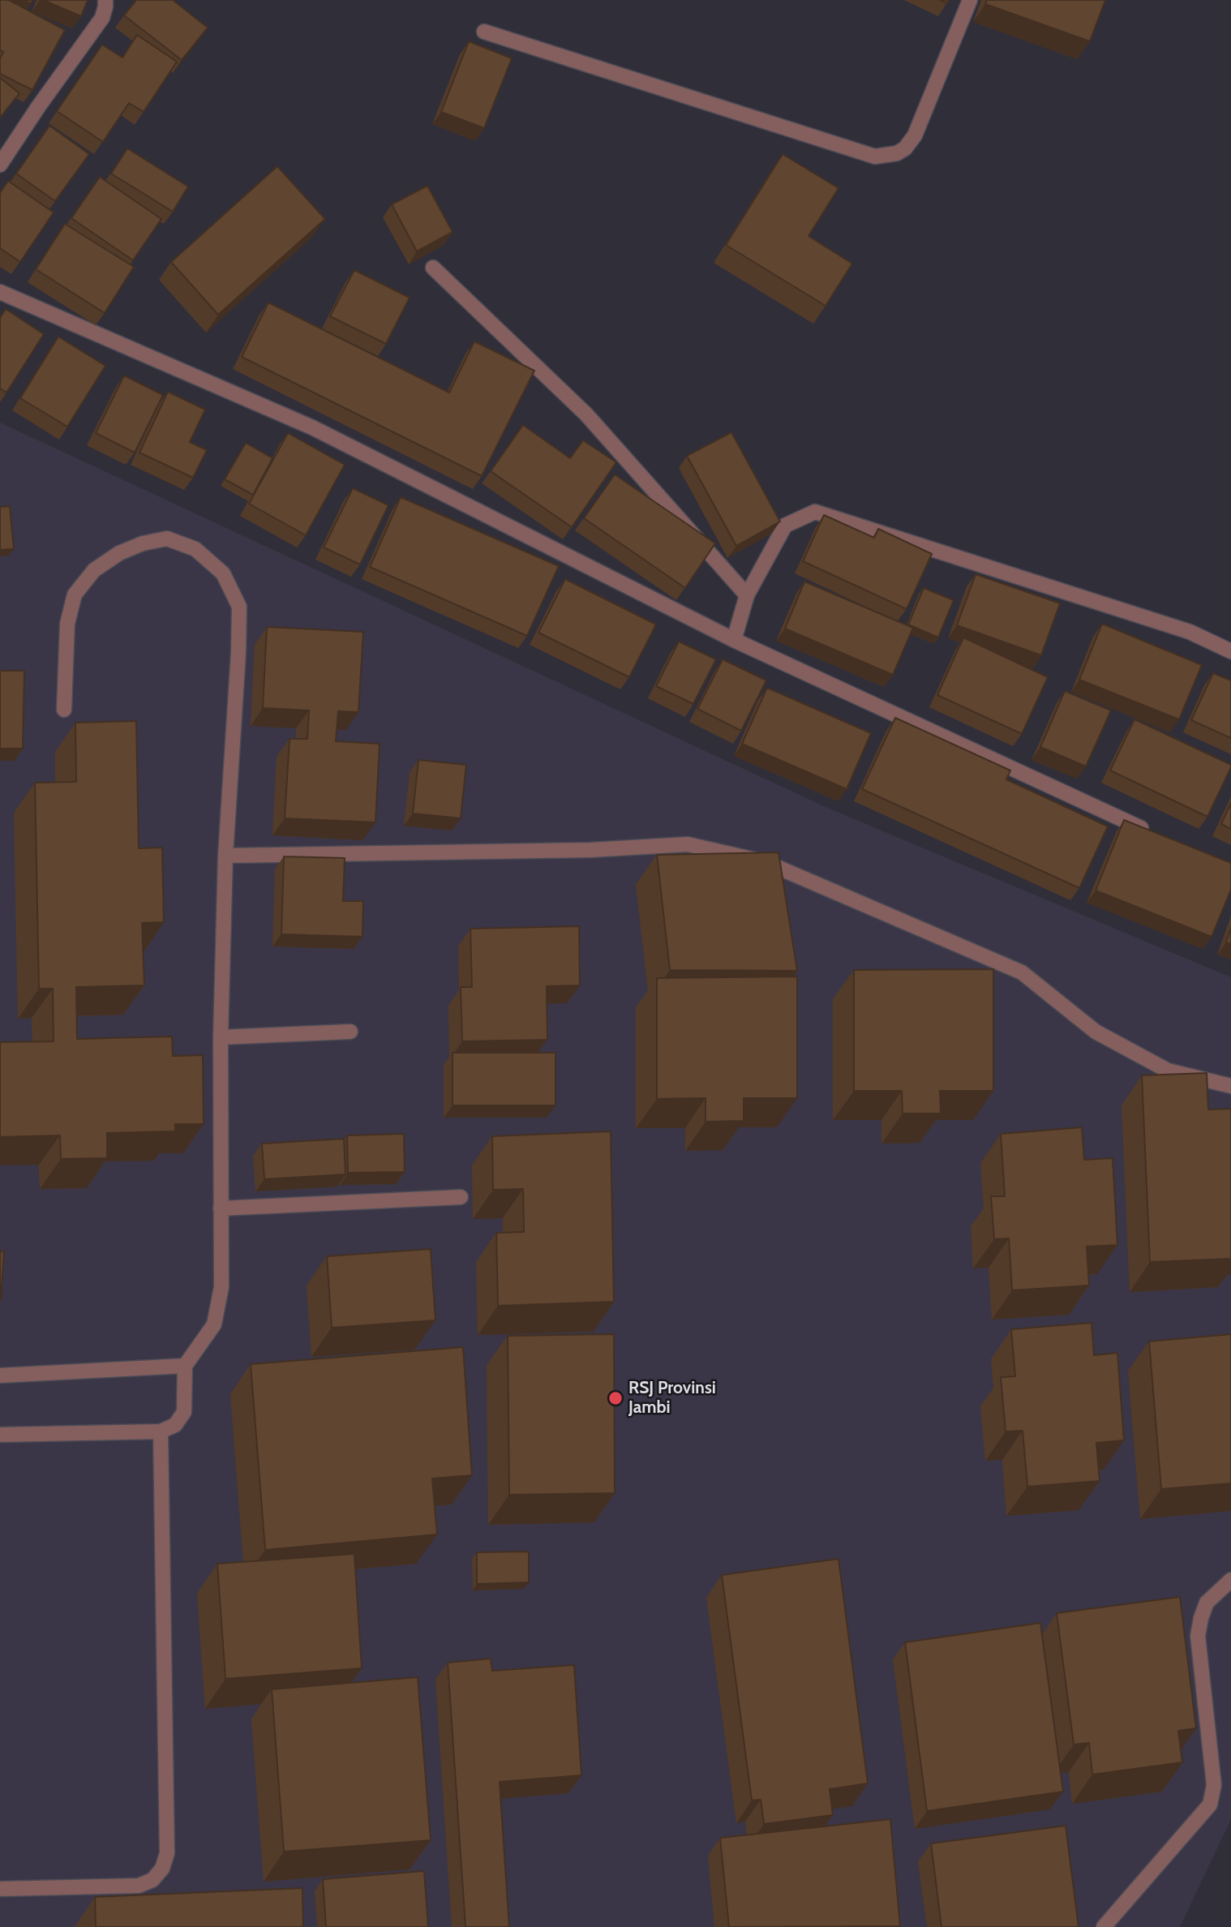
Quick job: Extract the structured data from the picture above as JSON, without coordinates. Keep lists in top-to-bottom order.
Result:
{
  "places": ["RSJ Provinsi Jambi"]
}
